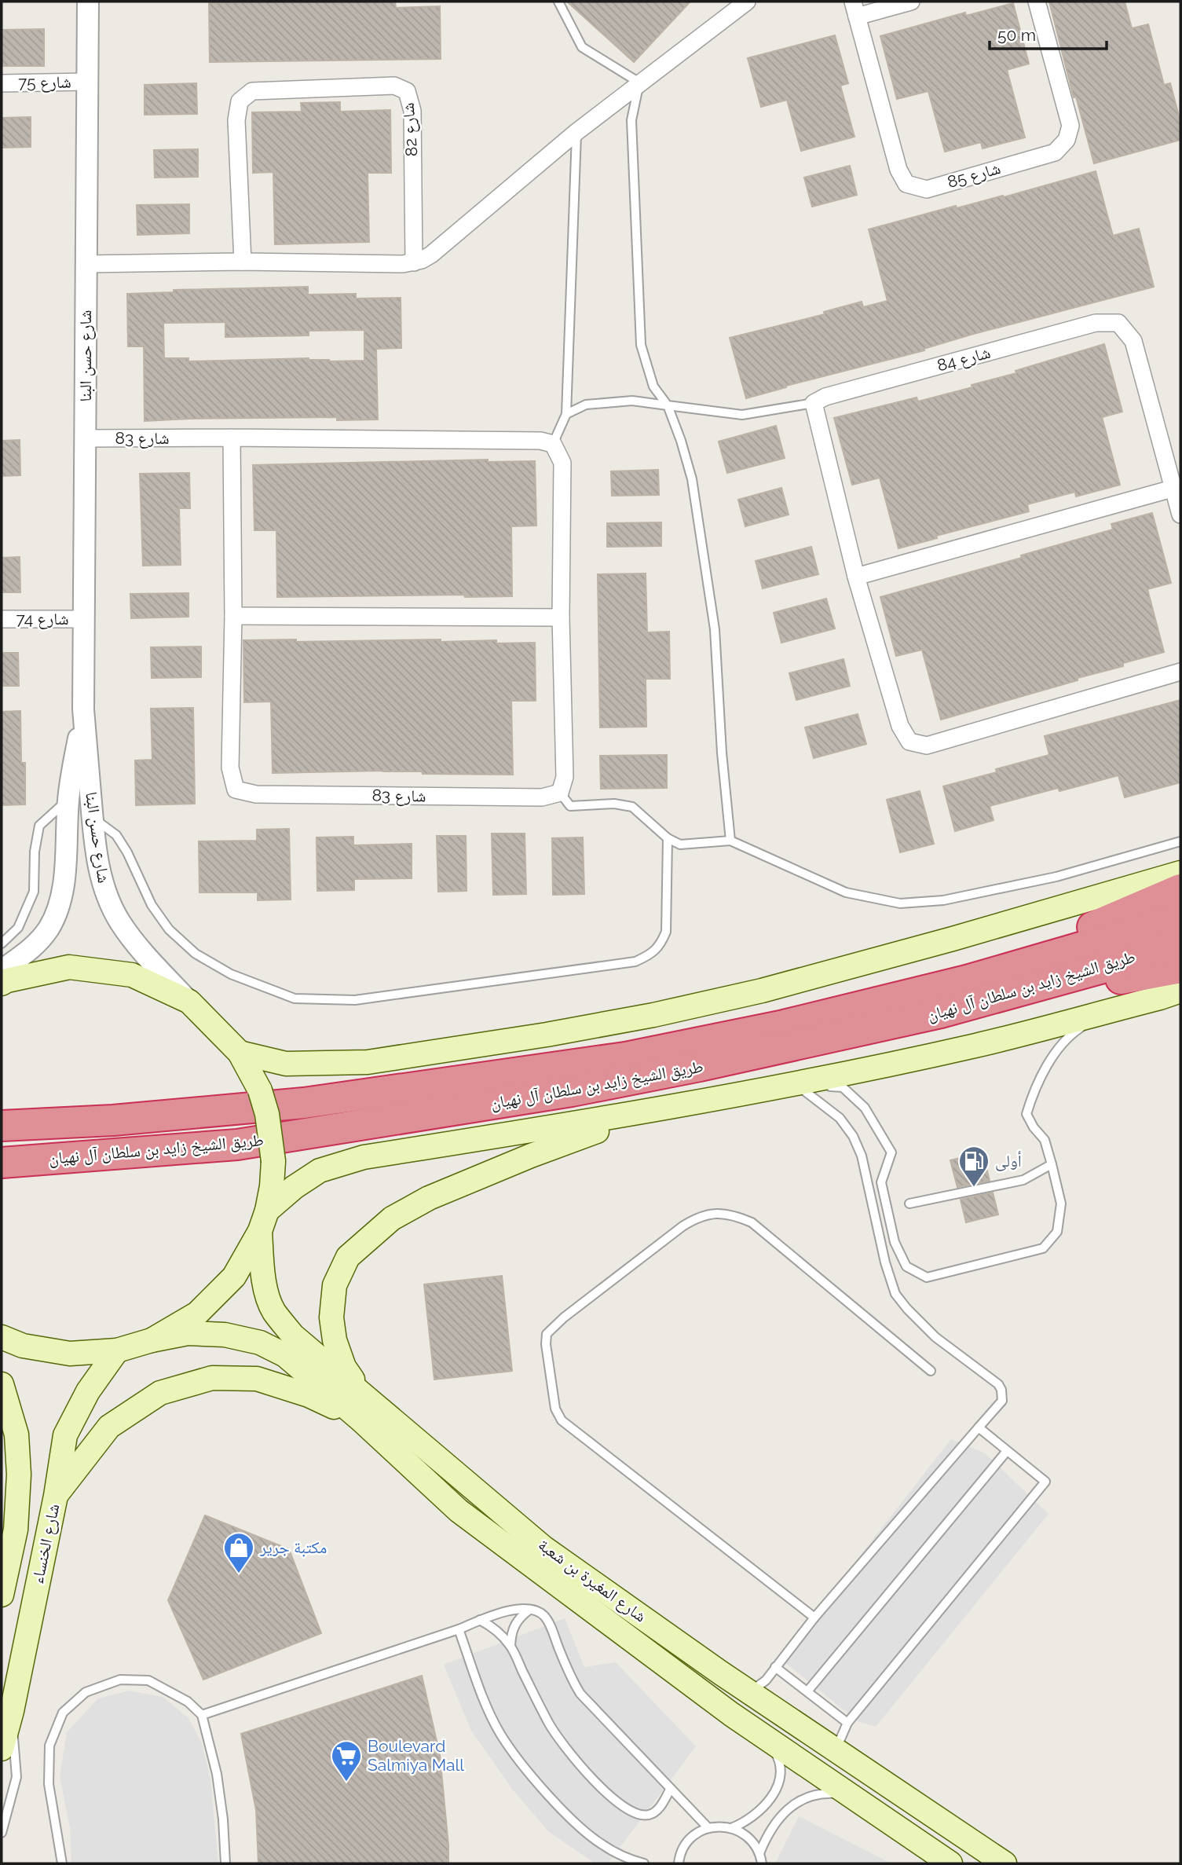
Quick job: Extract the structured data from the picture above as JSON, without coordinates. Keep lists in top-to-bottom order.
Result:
{
  "streets": {
    "highway": ["طريق الشيخ زايد بن سلطان آل نهيان"],
    "main road": ["شارع الخنساء", "شارع المغيرة بن شعبة"],
    "street": [
      "شارع 75",
      "شارع 82",
      "شارع 85",
      "شارع حسن البنا",
      "شارع 84",
      "شارع 83",
      "شارع 74"
    ]
  },
  "crossings": [
    ["شارع 75", "شارع حسن البنا"],
    ["شارع حسن البنا", "شارع 83"],
    ["شارع حسن البنا", "شارع 74"]
  ],
  "places": {
    "fuel station": ["أولى"],
    "shop": ["مكتبة جرير"],
    "supermarket": ["Boulevard Salmiya Mall"]
  },
  "scale_bar": "50 m"
}
